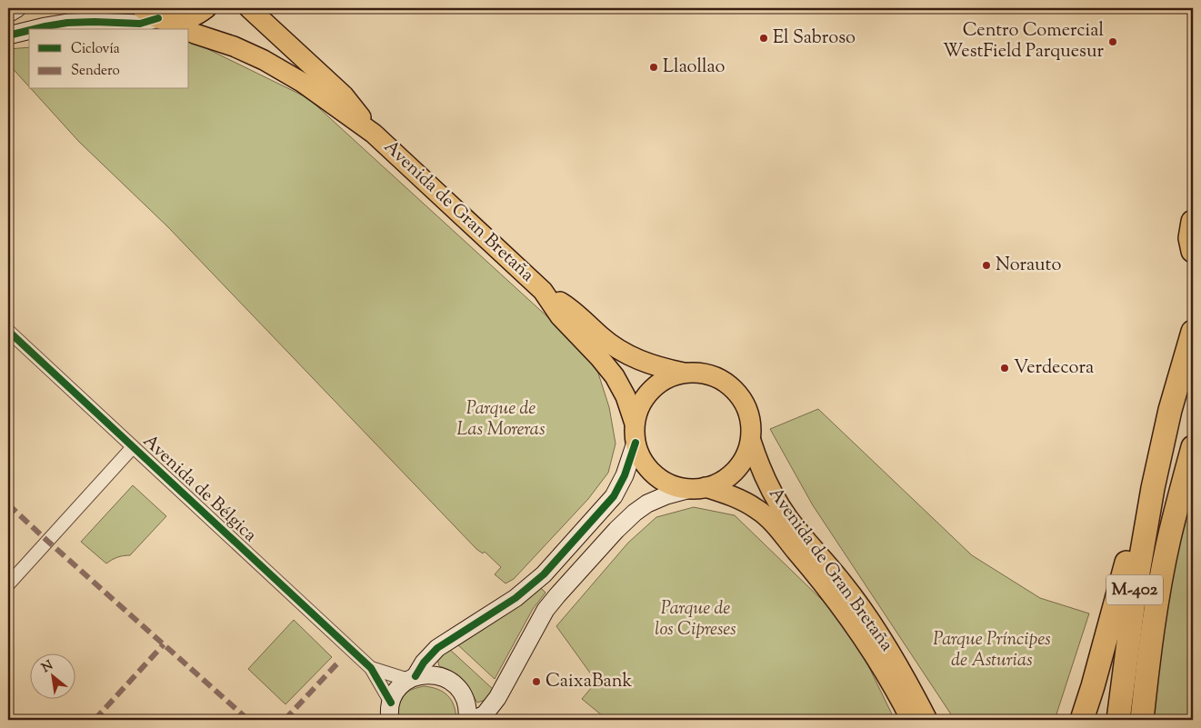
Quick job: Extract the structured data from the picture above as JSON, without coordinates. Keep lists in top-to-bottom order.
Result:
{
  "streets": {
    "highway": ["M-402"],
    "main road": ["Avenida de Gran Bretaña"],
    "street": ["Avenida de Bélgica"]
  },
  "parks": ["Parque de Las Moreras", "Parque de los Cipreses", "Parque Príncipes de Asturias"],
  "places": [
    "El Sabroso",
    "Centro Comercial WestField Parquesur",
    "Llaollao",
    "Norauto",
    "Verdecora",
    "CaixaBank"
  ],
  "legend": ["Ciclovía", "Sendero"],
  "north": "top left"
}
